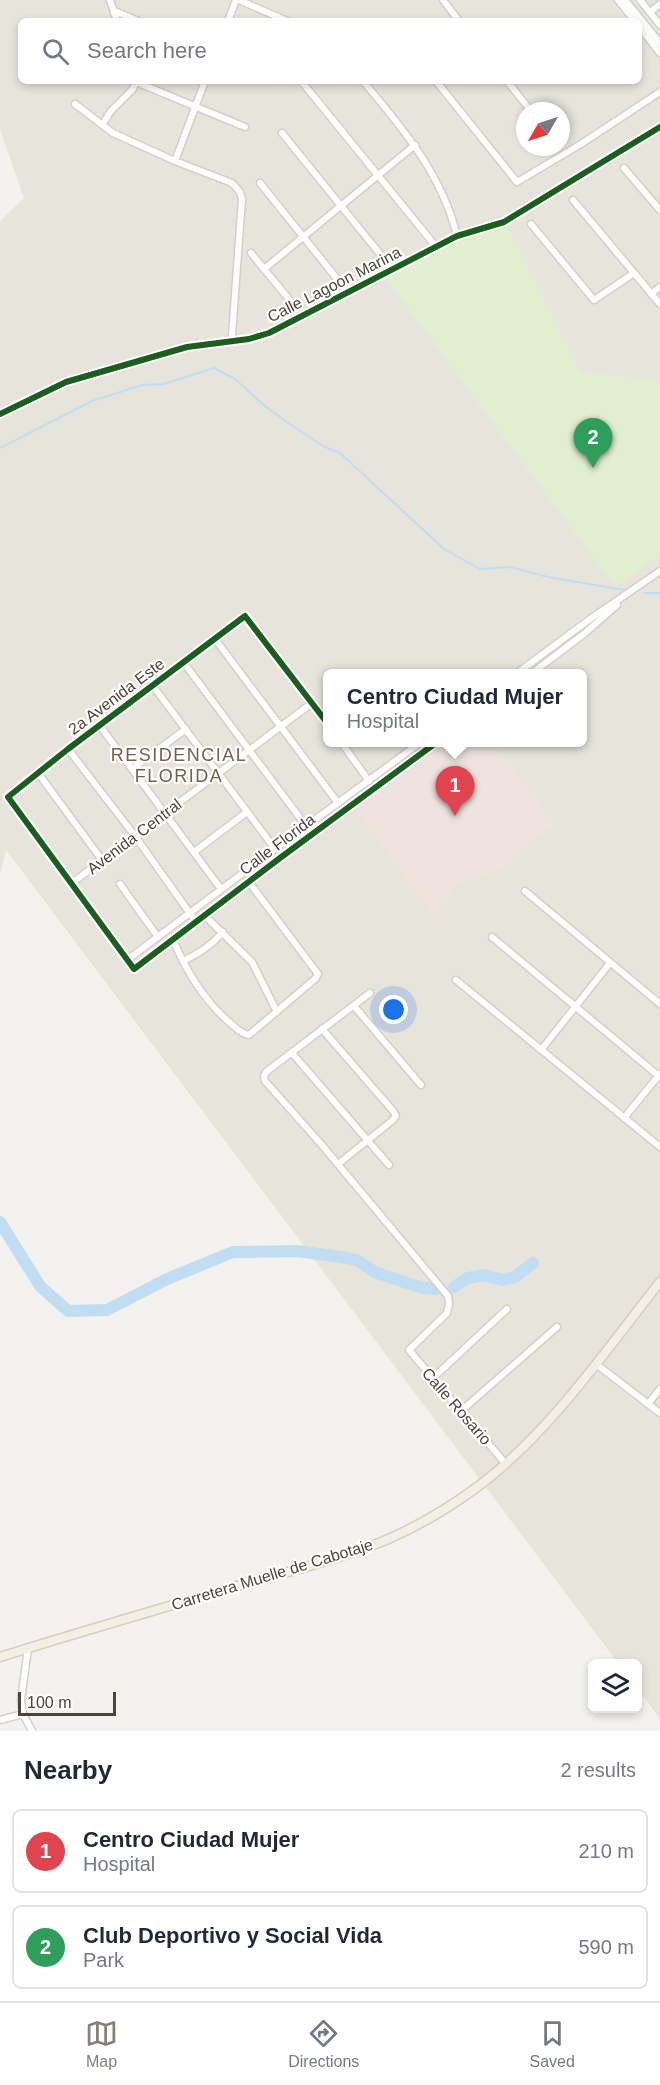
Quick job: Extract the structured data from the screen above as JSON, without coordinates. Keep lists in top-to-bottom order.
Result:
{
  "streets": {
    "main road": ["Carretera Muelle de Cabotaje"],
    "street": [
      "Calle Lagoon Marina",
      "2a Avenida Este",
      "Avenida Central",
      "Calle Florida",
      "Calle Rosario"
    ]
  },
  "crossings": [
    ["2a Avenida Este", "Avenida Central"],
    ["Calle Rosario", "Carretera Muelle de Cabotaje"]
  ],
  "districts": ["RESIDENCIAL FLORIDA"],
  "scale_bar": "100 m",
  "north": "bottom left",
  "page": {
    "search": "Search here",
    "pins": ["2", "1"],
    "popup": ["Centro Ciudad Mujer", "Hospital"],
    "scale": "100 m",
    "heading": ["Nearby", "2 results"],
    "list": [
      {
        "mark": "1",
        "name": "Centro Ciudad Mujer",
        "note": "Hospital",
        "value": "210 m"
      },
      {
        "mark": "2",
        "name": "Club Deportivo y Social Vida",
        "note": "Park",
        "value": "590 m"
      }
    ],
    "nav": ["Map", "Directions", "Saved"]
  }
}
